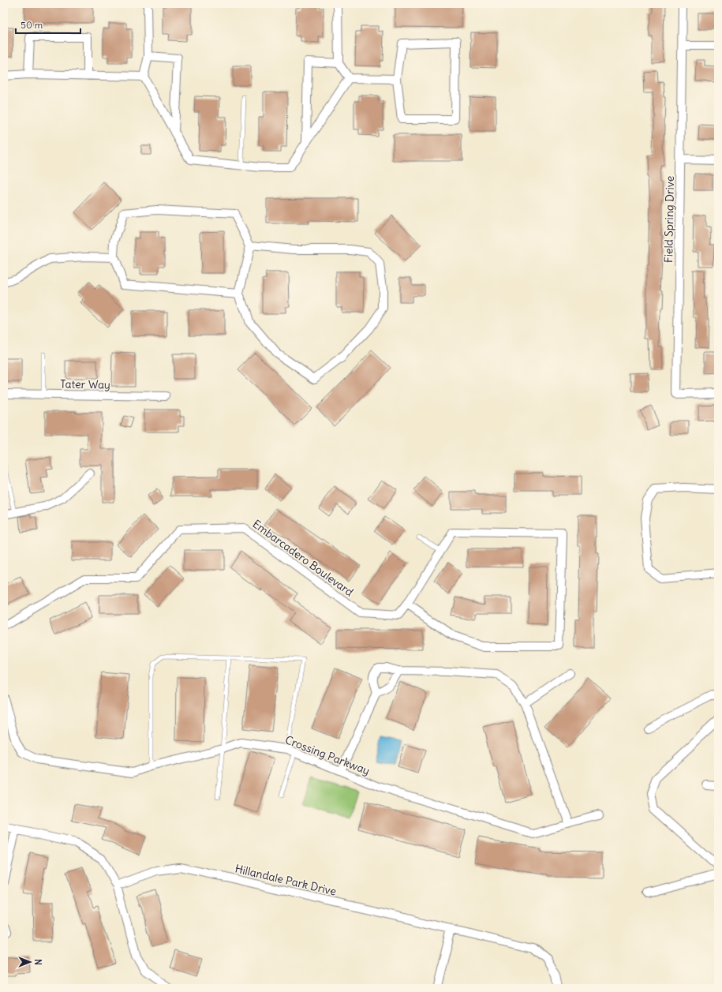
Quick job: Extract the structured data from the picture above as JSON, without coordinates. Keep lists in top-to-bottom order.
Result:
{
  "streets": {
    "street": [
      "Field Spring Drive",
      "Tater Way",
      "Embarcadero Boulevard",
      "Crossing Parkway",
      "Hillandale Park Drive"
    ]
  },
  "scale_bar": "50 m",
  "north": "right"
}
